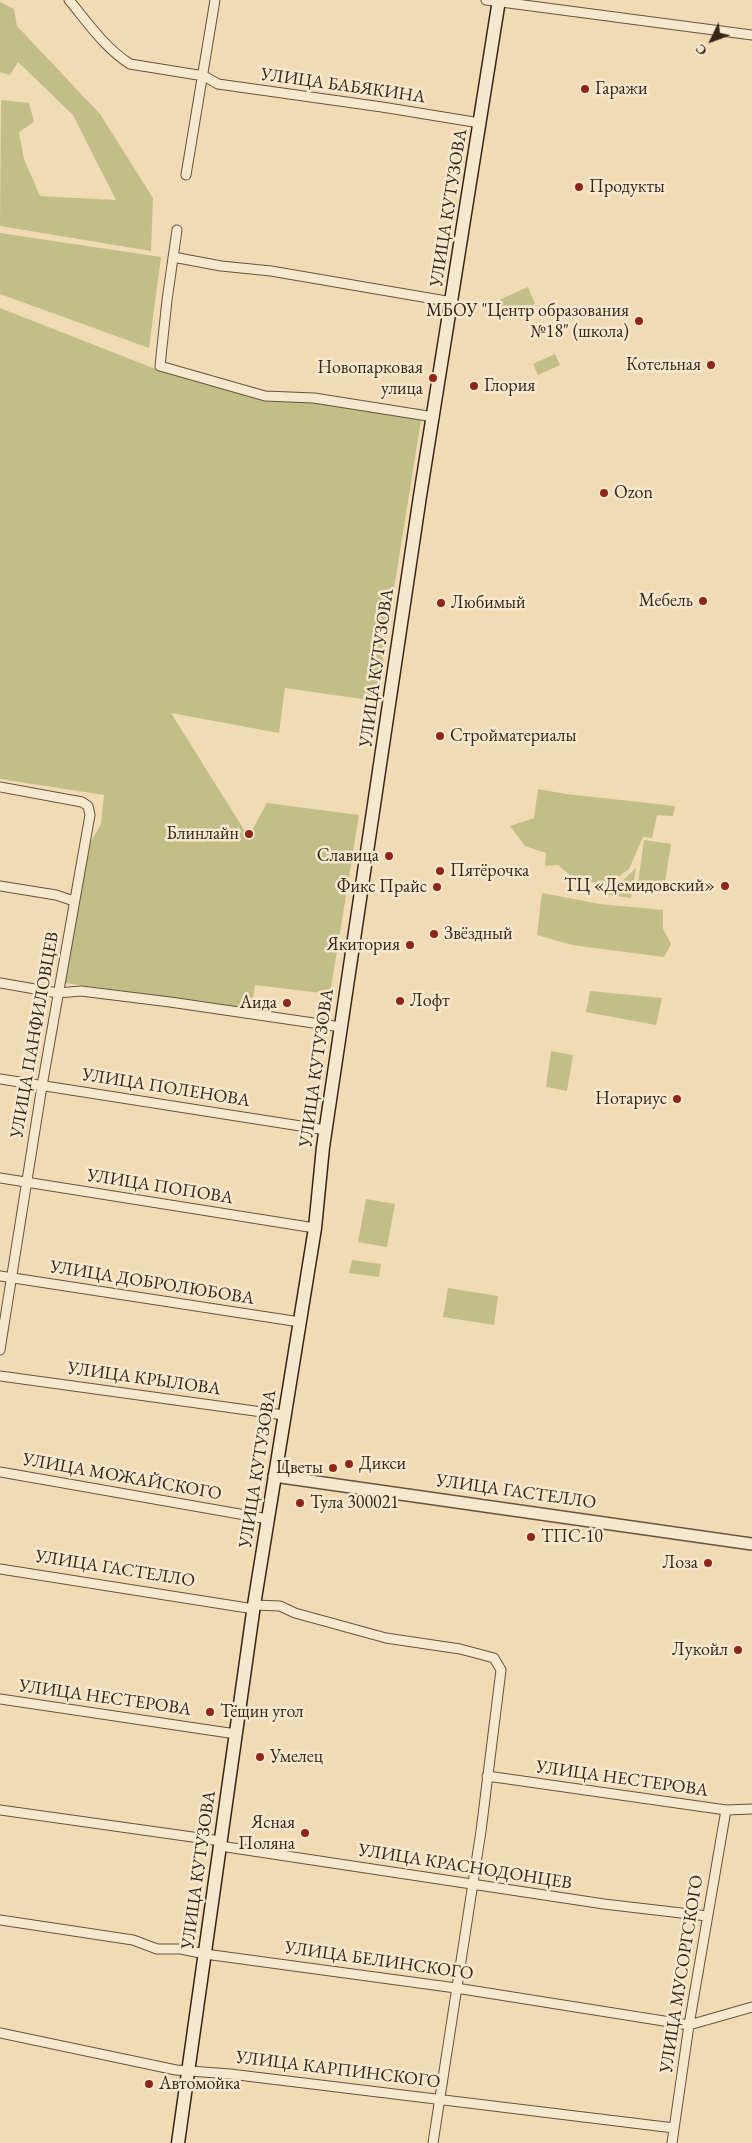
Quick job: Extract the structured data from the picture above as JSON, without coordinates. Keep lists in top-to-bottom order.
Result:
{
  "streets": {
    "main road": ["УЛИЦА КУТУЗОВА"],
    "street": [
      "УЛИЦА БАБЯКИНА",
      "УЛИЦА ПАНФИЛОВЦЕВ",
      "УЛИЦА ПОЛЕНОВА",
      "УЛИЦА ПОПОВА",
      "УЛИЦА ДОБРОЛЮБОВА",
      "УЛИЦА КРЫЛОВА",
      "УЛИЦА МОЖАЙСКОГО",
      "УЛИЦА ГАСТЕЛЛО",
      "УЛИЦА НЕСТЕРОВА",
      "УЛИЦА КРАСНОДОНЦЕВ",
      "УЛИЦА БЕЛИНСКОГО",
      "УЛИЦА МУСОРГСКОГО",
      "УЛИЦА КАРПИНСКОГО"
    ]
  },
  "crossings": [
    ["УЛИЦА БАБЯКИНА", "УЛИЦА КУТУЗОВА"],
    ["УЛИЦА КУТУЗОВА", "УЛИЦА ПОЛЕНОВА"],
    ["УЛИЦА КУТУЗОВА", "УЛИЦА ПОПОВА"],
    ["УЛИЦА КУТУЗОВА", "УЛИЦА ДОБРОЛЮБОВА"],
    ["УЛИЦА КУТУЗОВА", "УЛИЦА КРЫЛОВА"],
    ["УЛИЦА КУТУЗОВА", "УЛИЦА МОЖАЙСКОГО"],
    ["УЛИЦА КУТУЗОВА", "УЛИЦА ГАСТЕЛЛО"],
    ["УЛИЦА КУТУЗОВА", "УЛИЦА НЕСТЕРОВА"],
    ["УЛИЦА КУТУЗОВА", "УЛИЦА КРАСНОДОНЦЕВ"],
    ["УЛИЦА КУТУЗОВА", "УЛИЦА БЕЛИНСКОГО"],
    ["УЛИЦА КУТУЗОВА", "УЛИЦА КАРПИНСКОГО"],
    ["УЛИЦА ПАНФИЛОВЦЕВ", "УЛИЦА ПОЛЕНОВА"],
    ["УЛИЦА ПАНФИЛОВЦЕВ", "УЛИЦА ПОПОВА"],
    ["УЛИЦА ПАНФИЛОВЦЕВ", "УЛИЦА ДОБРОЛЮБОВА"],
    ["УЛИЦА ГАСТЕЛЛО", "УЛИЦА НЕСТЕРОВА"],
    ["УЛИЦА НЕСТЕРОВА", "УЛИЦА МУСОРГСКОГО"],
    ["УЛИЦА КРАСНОДОНЦЕВ", "УЛИЦА МУСОРГСКОГО"],
    ["УЛИЦА БЕЛИНСКОГО", "УЛИЦА МУСОРГСКОГО"],
    ["УЛИЦА МУСОРГСКОГО", "УЛИЦА КАРПИНСКОГО"]
  ],
  "places": [
    "Гаражи",
    "Продукты",
    "МБОУ \"Центр образования №18\" (школа)",
    "Котельная",
    "Новопарковая улица",
    "Глория",
    "Ozon",
    "Мебель",
    "Любимый",
    "Стройматериалы",
    "Блинлайн",
    "Славица",
    "Пятёрочка",
    "ТЦ «Демидовский»",
    "Фикс Прайс",
    "Звёздный",
    "Якитория",
    "Лофт",
    "Аида",
    "Нотариус",
    "Дикси",
    "Цветы",
    "Тула 300021",
    "ТПС-10",
    "Лоза",
    "Лукойл",
    "Тёщин угол",
    "Умелец",
    "Ясная Поляна",
    "Автомойка"
  ],
  "north": "bottom left"
}
